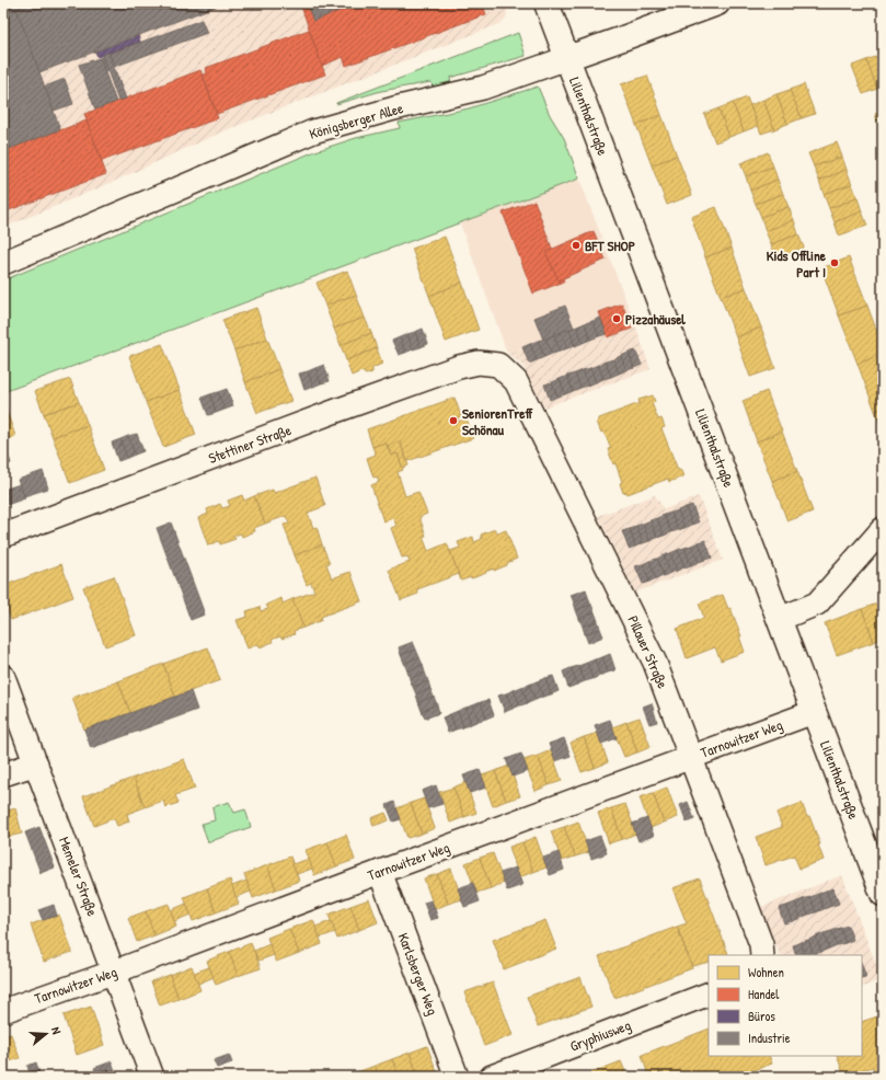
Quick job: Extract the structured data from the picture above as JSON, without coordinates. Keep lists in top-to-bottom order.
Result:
{
  "streets": {
    "street": [
      "Lilienthalstraße",
      "Königsberger Allee",
      "Stettiner Straße",
      "Pillauer Straße",
      "Tarnowitzer Weg",
      "Memeler Straße",
      "Karlsberger Weg",
      "Gryphiusweg"
    ]
  },
  "crossings": [
    ["Lilienthalstraße", "Königsberger Allee"],
    ["Lilienthalstraße", "Tarnowitzer Weg"],
    ["Stettiner Straße", "Pillauer Straße"],
    ["Pillauer Straße", "Tarnowitzer Weg"],
    ["Tarnowitzer Weg", "Memeler Straße"],
    ["Tarnowitzer Weg", "Karlsberger Weg"]
  ],
  "places": [
    "BFT SHOP",
    "Kids Offline Part I",
    "Pizzahäusel",
    "SeniorenTreff Schönau"
  ],
  "legend": [
    "Wohnen",
    "Handel",
    "Büros",
    "Industrie"
  ],
  "north": "right"
}
